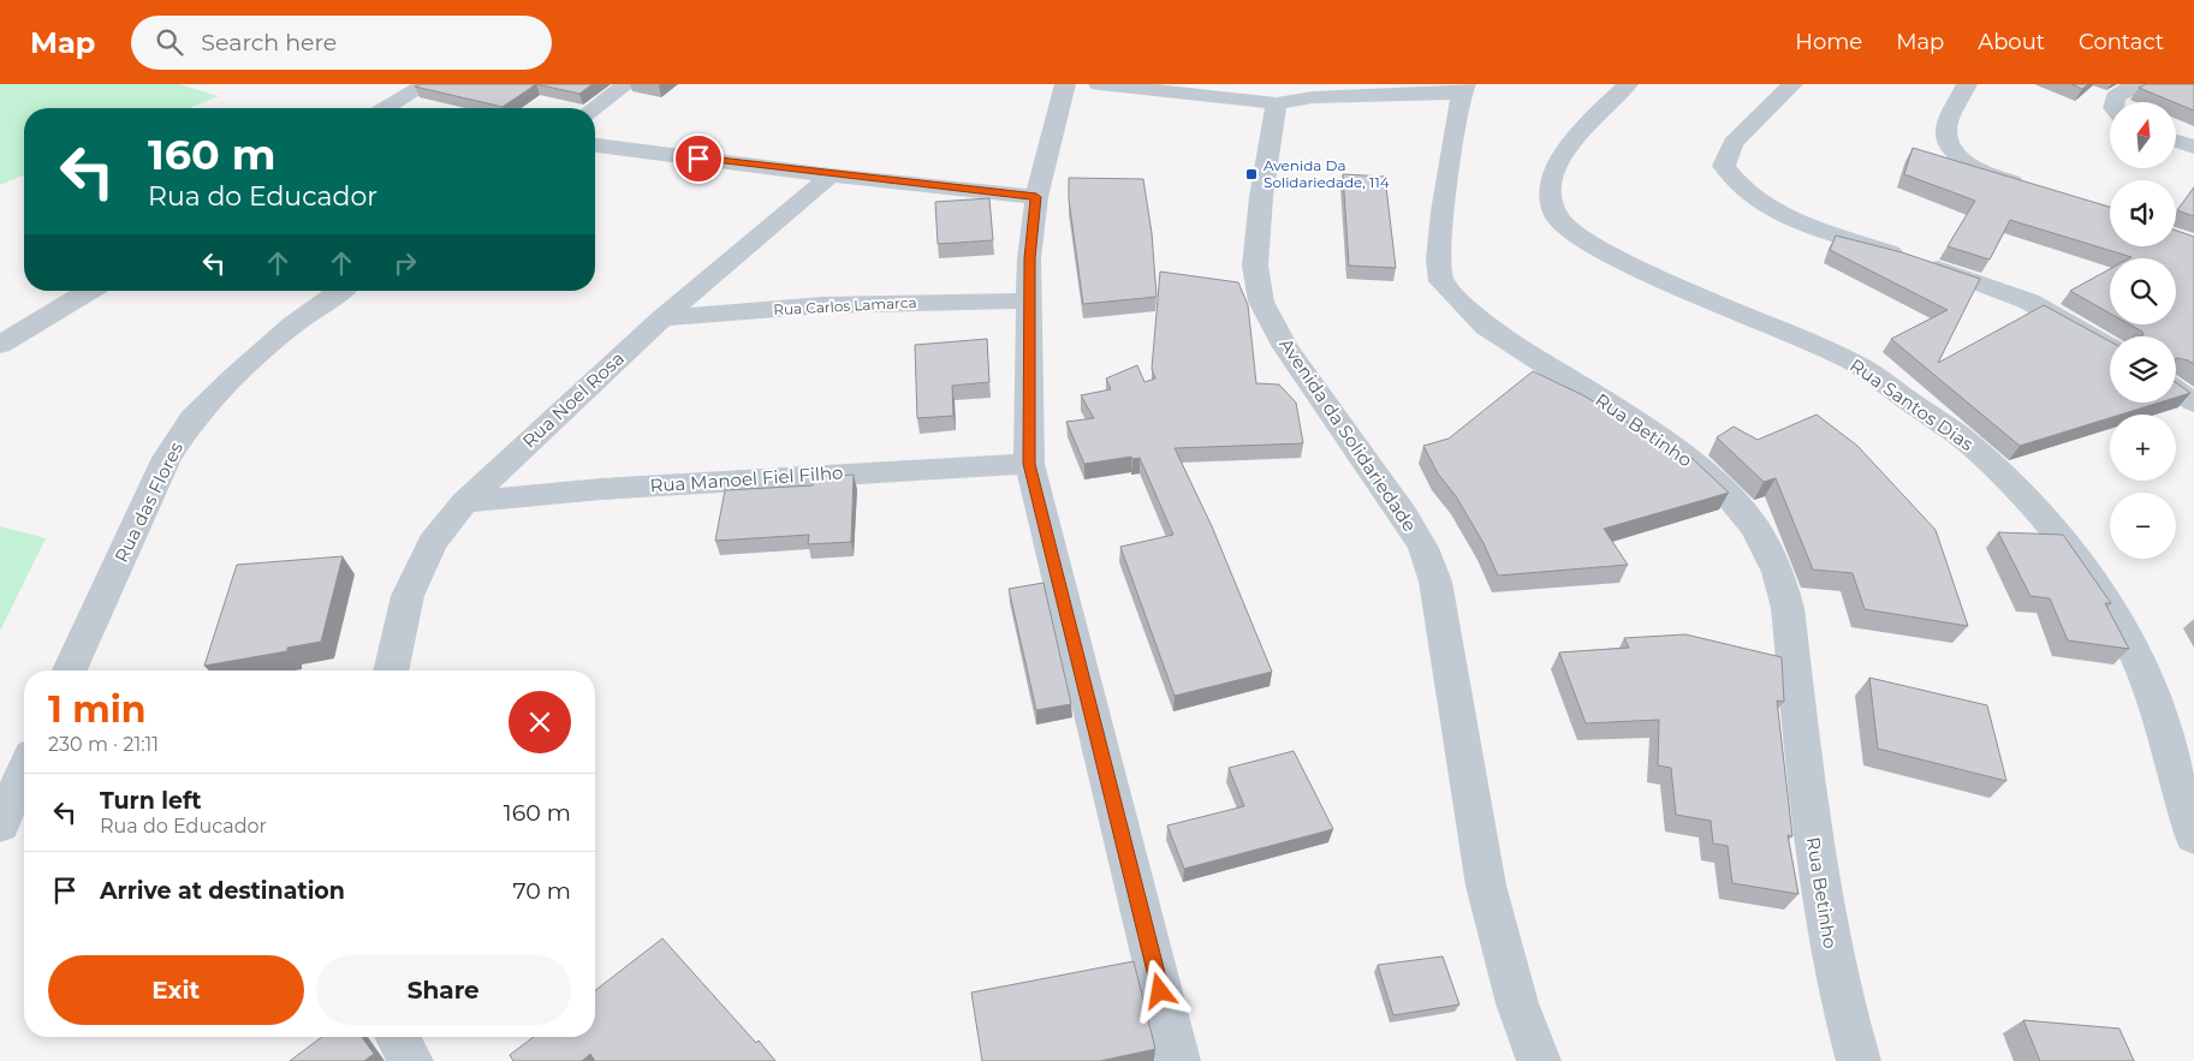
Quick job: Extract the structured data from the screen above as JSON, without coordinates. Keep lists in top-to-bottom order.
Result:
{
  "streets": {
    "street": [
      "Rua Carlos Lamarca",
      "Rua Noel Rosa",
      "Rua Santos Dias",
      "Rua Betinho",
      "Avenida da Solidariedade",
      "Rua Manoel Fiel Filho",
      "Rua das Flores"
    ]
  },
  "crossings": [
    ["Rua Carlos Lamarca", "Rua Noel Rosa"],
    ["Rua Noel Rosa", "Rua Manoel Fiel Filho"]
  ],
  "places": {
    "transit": ["Avenida Da Solidariedade, 114"]
  },
  "north": "top",
  "page": {
    "header": "Map",
    "search": "Search here",
    "nav": [
      "Home",
      "Map",
      "About",
      "Contact"
    ],
    "map_buttons": ["+", "−"],
    "turn": ["160 m", "Rua do Educador"],
    "heading": ["1 min", "230 m · 21:11"],
    "list": [
      {
        "name": "Turn left",
        "note": "Rua do Educador",
        "value": "160 m"
      },
      {
        "name": "Arrive at destination",
        "value": "70 m"
      }
    ],
    "buttons": ["Exit", "Share"]
  }
}
